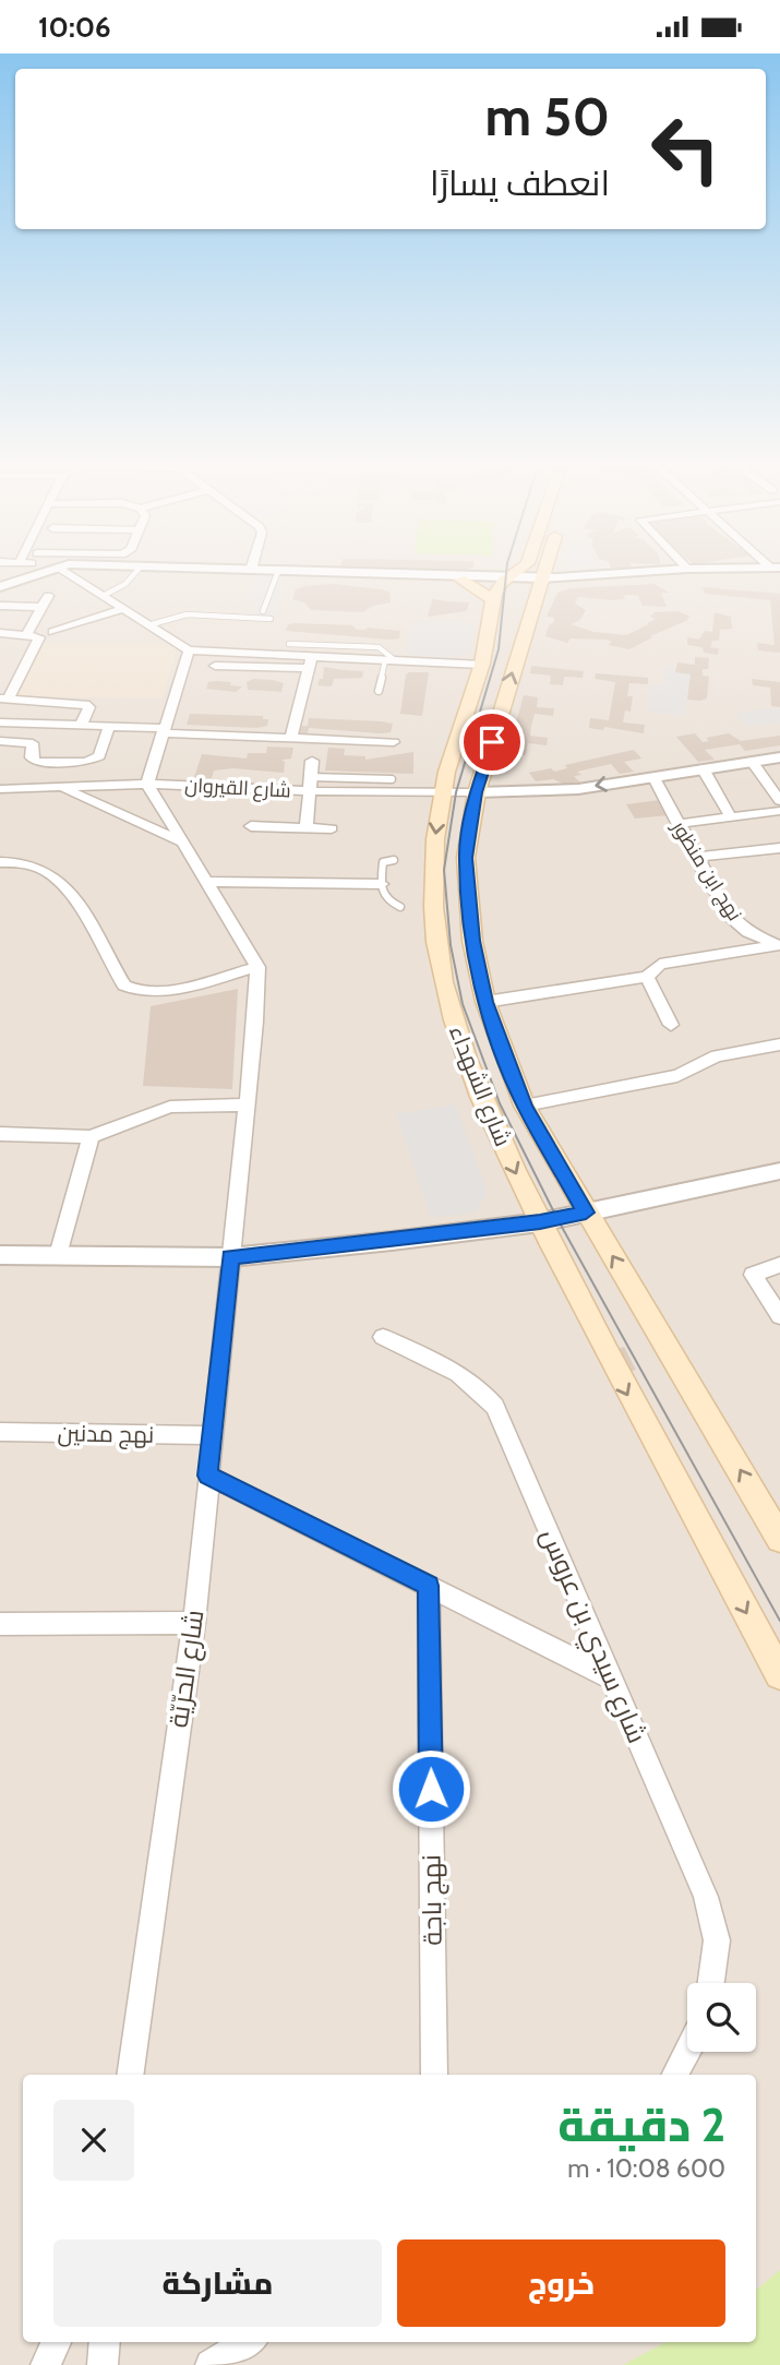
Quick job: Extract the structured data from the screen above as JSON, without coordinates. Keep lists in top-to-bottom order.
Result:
{
  "streets": {
    "main road": ["شارع الشهداء"],
    "street": [
      "شارع القيروان",
      "نهج ابن منظور",
      "نهج مدنين",
      "شارع سيدي بن عروس",
      "شارع الحرّيّة",
      "نهج باجة"
    ]
  },
  "crossings": [
    ["شارع القيروان", "شارع الشهداء"],
    ["نهج مدنين", "شارع الحرّيّة"]
  ],
  "page": {
    "status": "10:06",
    "turn": ["50 m", "انعطف يسارًا"],
    "heading": ["2 دقيقة", "600 m · 10:08"],
    "buttons": ["خروج", "مشاركة"]
  }
}
